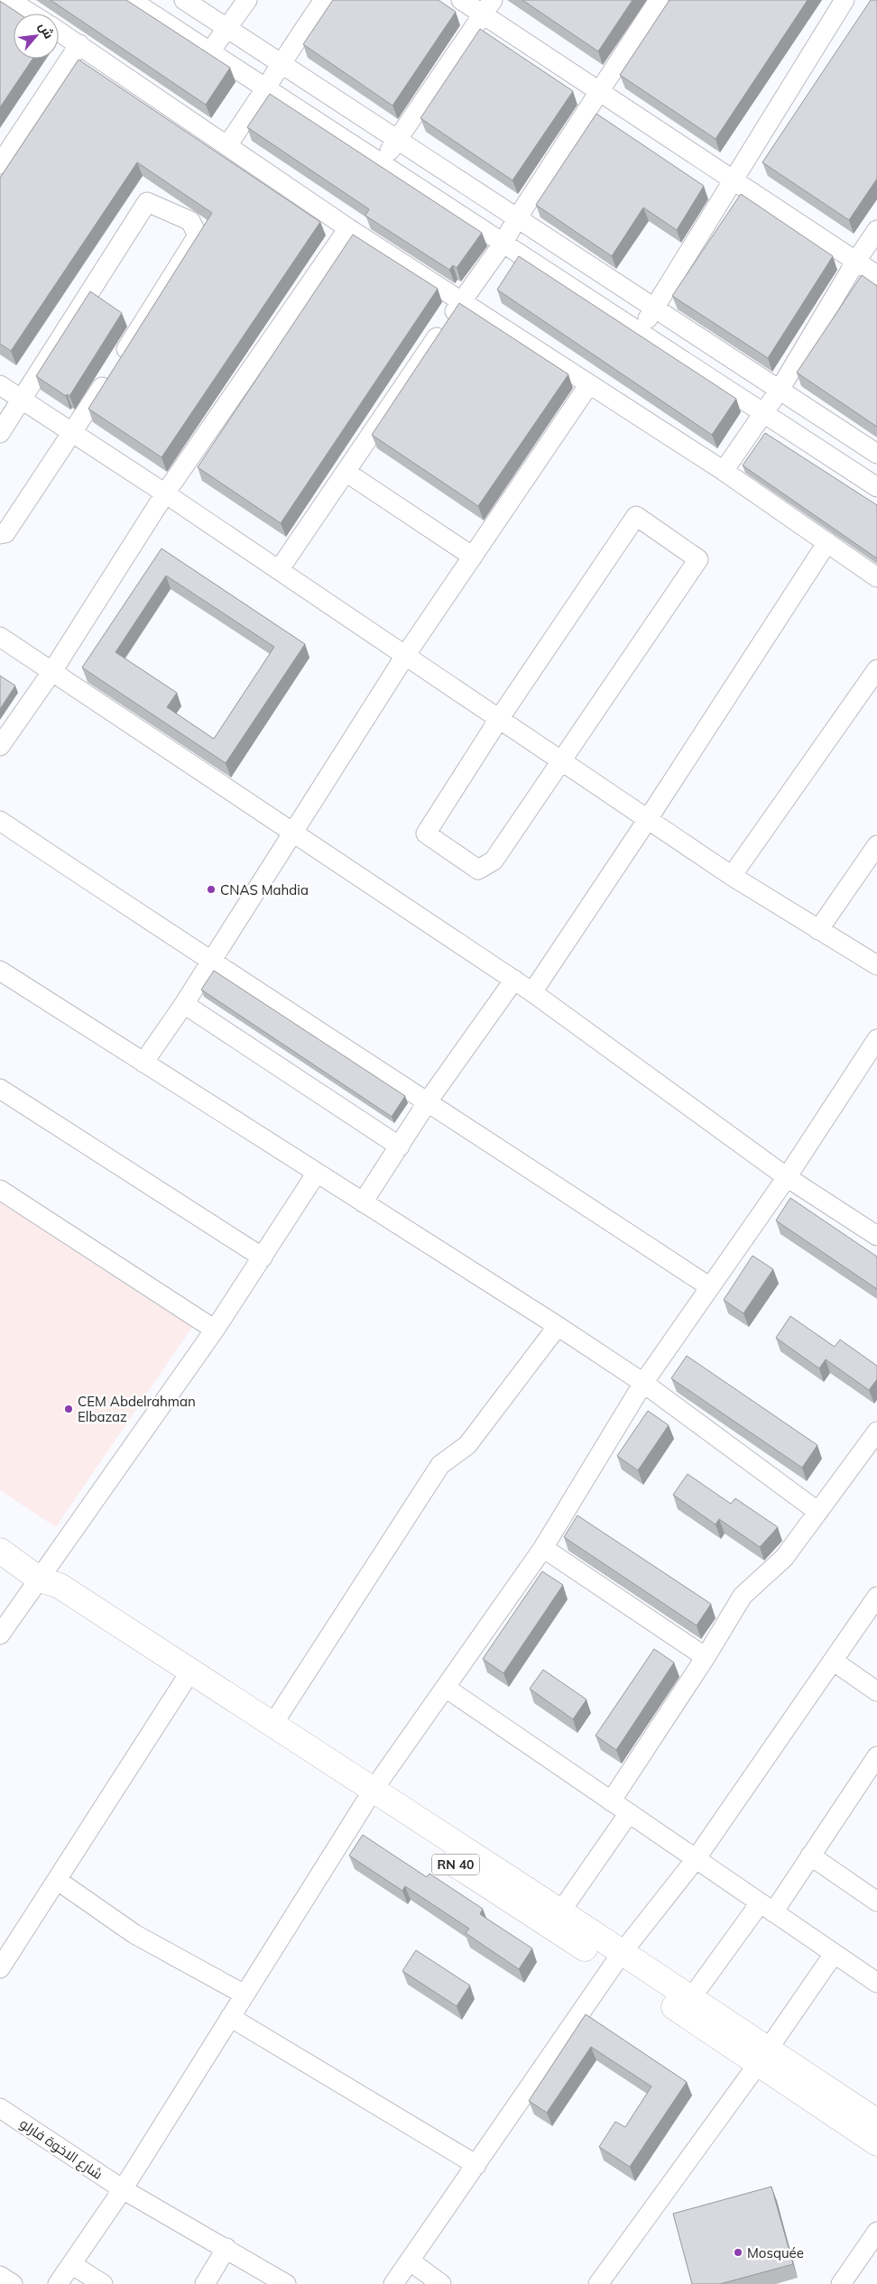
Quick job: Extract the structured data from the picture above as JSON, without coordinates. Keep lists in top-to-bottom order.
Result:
{
  "streets": {
    "main road": ["RN 40"],
    "street": ["شارع الاخوة فارلو"]
  },
  "places": ["CNAS Mahdia", "CEM Abdelrahman Elbazaz", "Mosquée"],
  "north": "top right"
}
